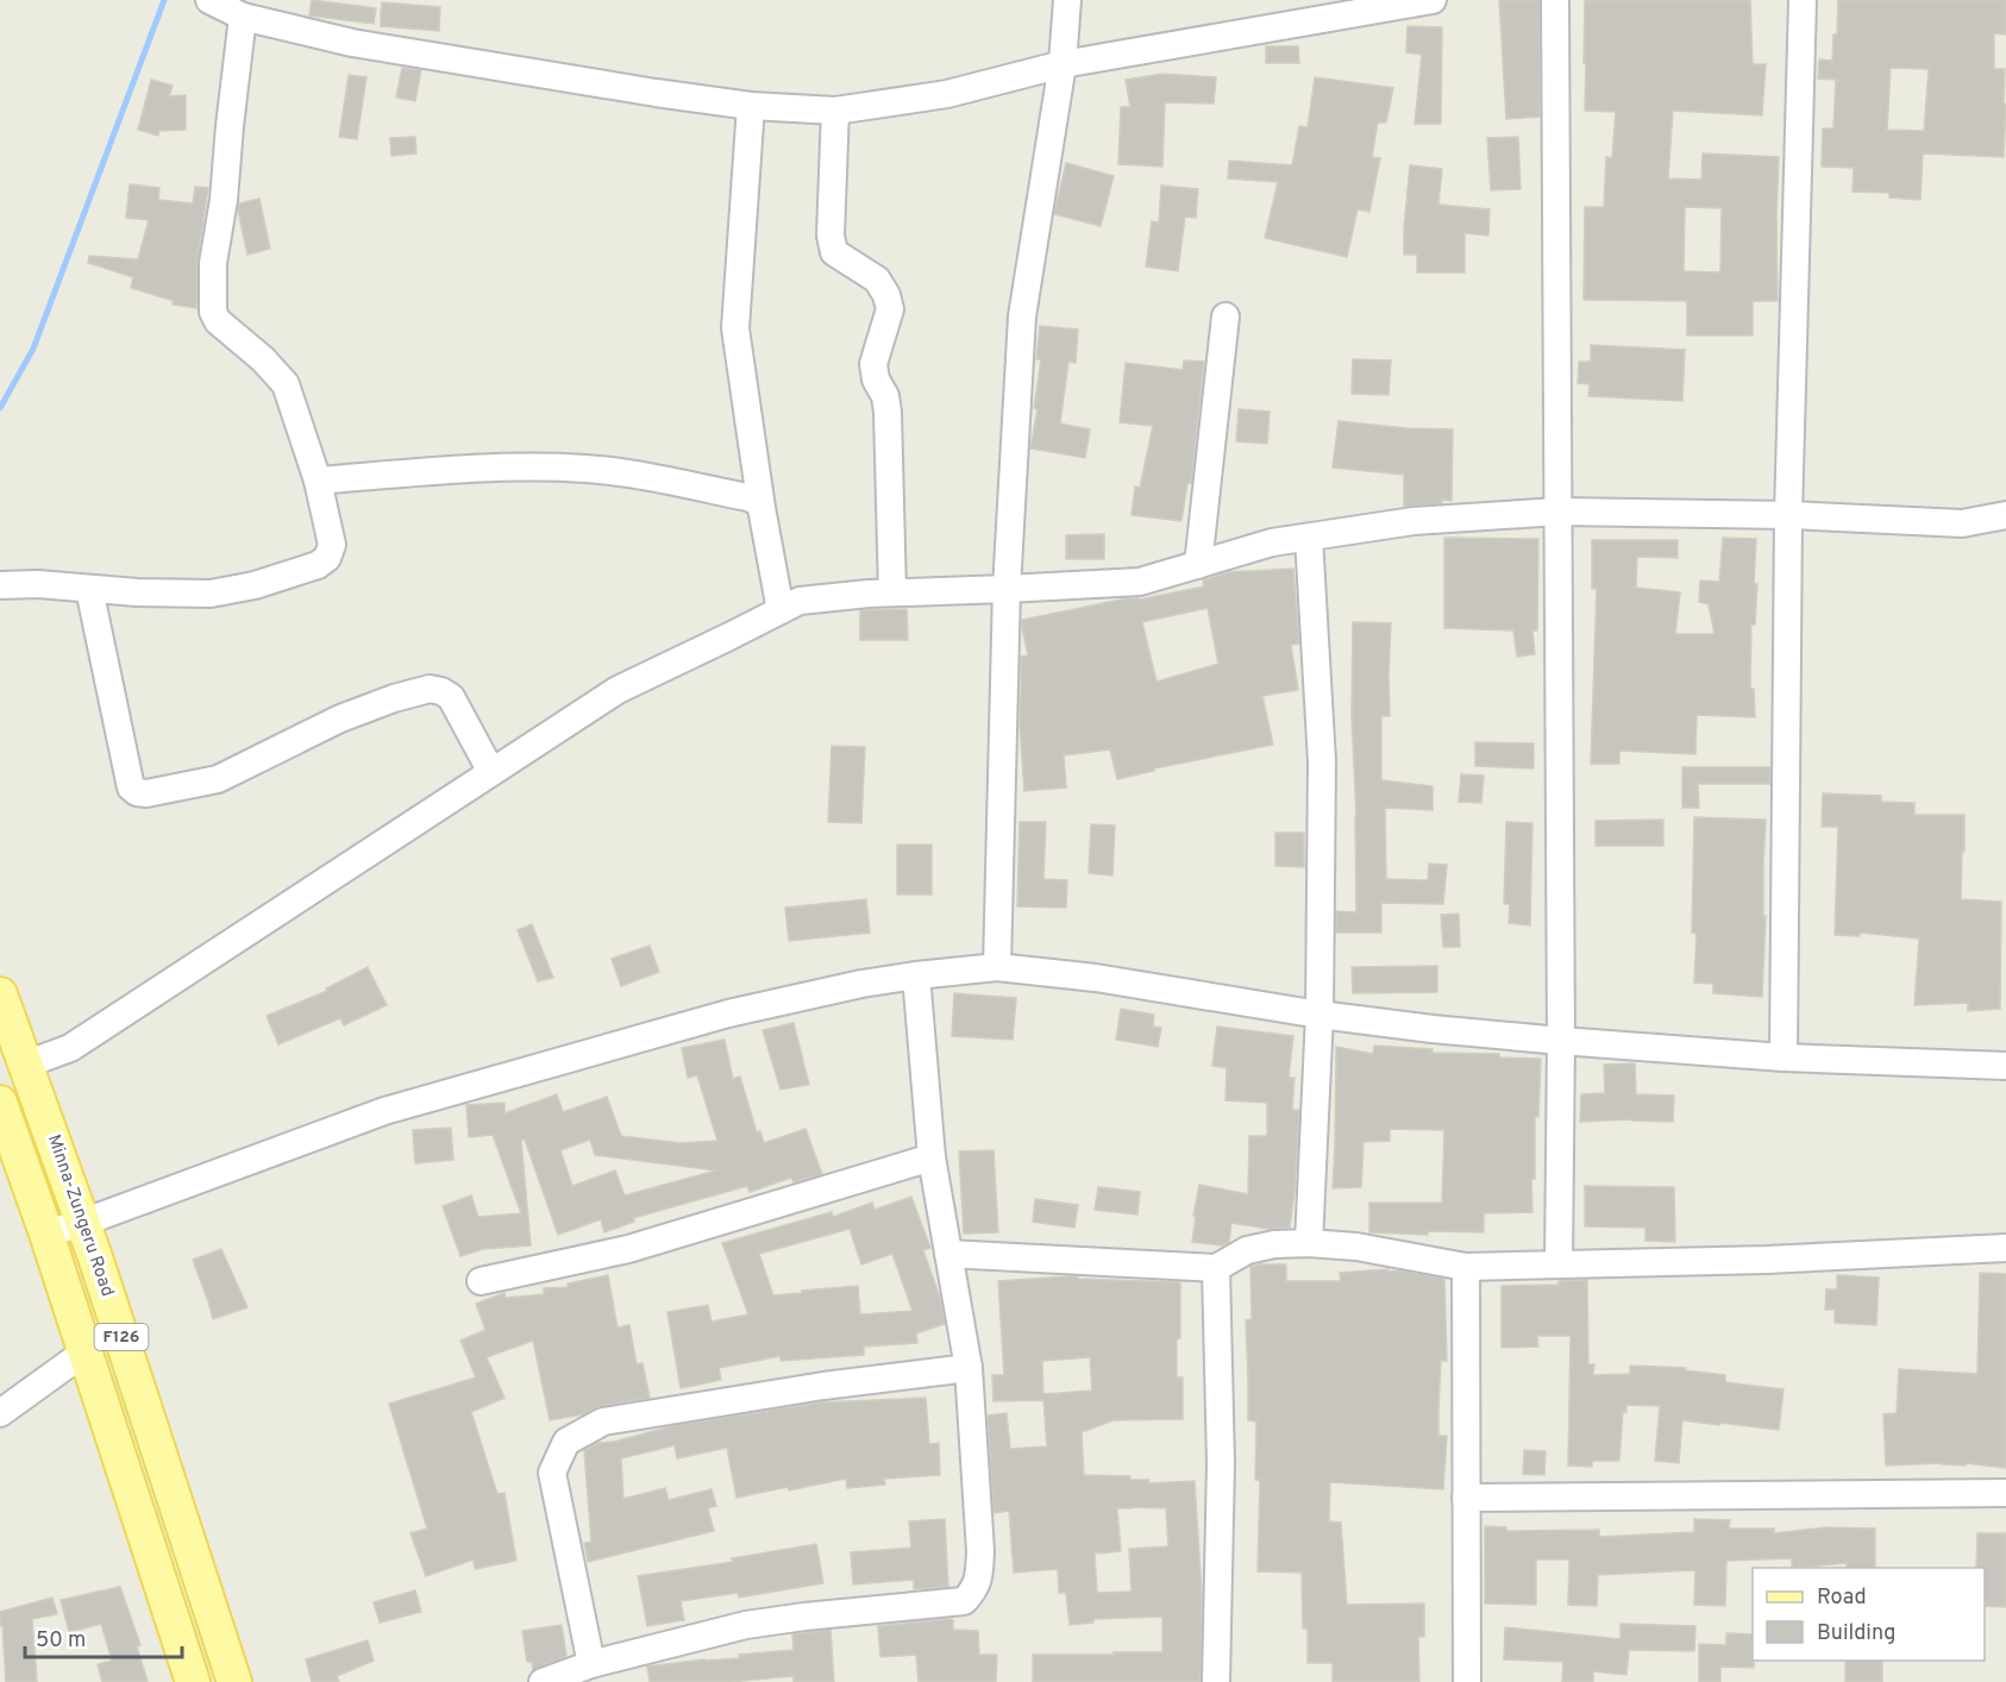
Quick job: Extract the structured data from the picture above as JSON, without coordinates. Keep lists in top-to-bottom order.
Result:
{
  "streets": {
    "main road": ["Minna-Zungeru Road", "F126"]
  },
  "legend": ["Road", "Building"],
  "scale_bar": "50 m"
}
